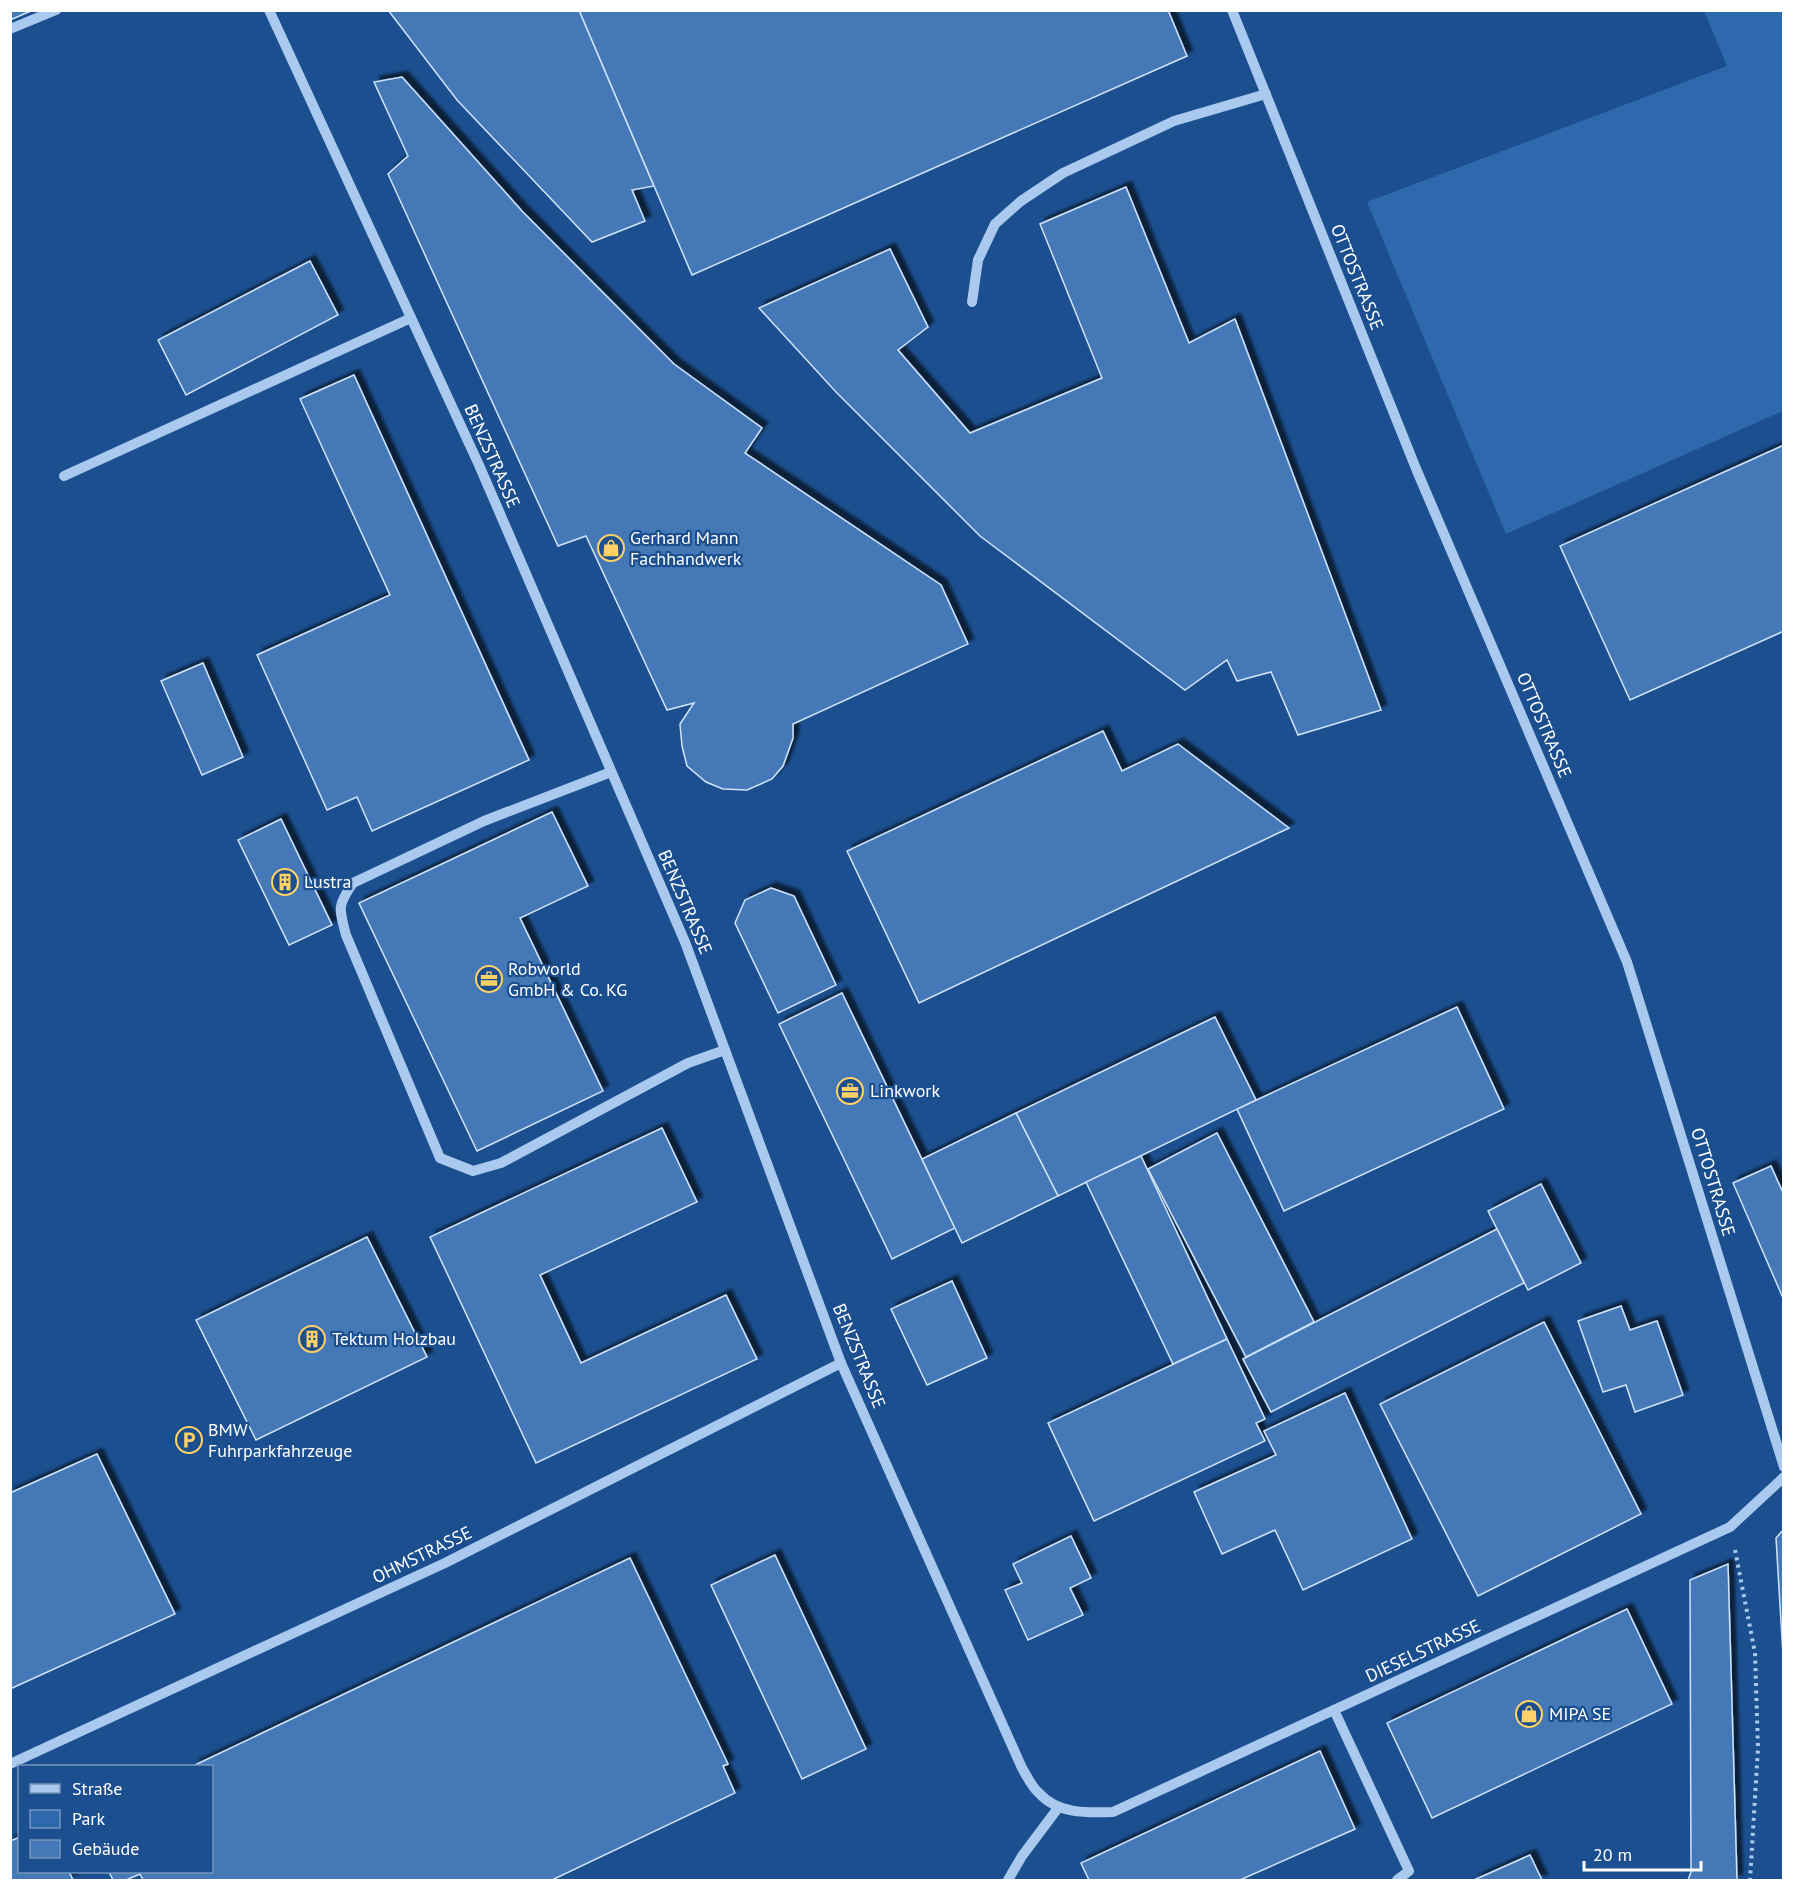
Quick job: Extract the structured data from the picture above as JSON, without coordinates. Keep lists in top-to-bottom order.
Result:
{
  "streets": {
    "street": [
      "OTTOSTRASSE",
      "BENZSTRASSE",
      "OHMSTRASSE",
      "DIESELSTRASSE"
    ]
  },
  "crossings": [
    ["BENZSTRASSE", "OHMSTRASSE"],
    ["BENZSTRASSE", "DIESELSTRASSE"]
  ],
  "places": {
    "shop": ["Gerhard Mann Fachhandwerk", "MIPA SE"],
    "building": ["Lustra", "Tektum Holzbau"],
    "office": ["Robworld GmbH & Co. KG", "Linkwork"],
    "parking": ["BMW Fuhrparkfahrzeuge"]
  },
  "legend": ["Straße", "Park", "Gebäude"],
  "scale_bar": "20 m"
}
